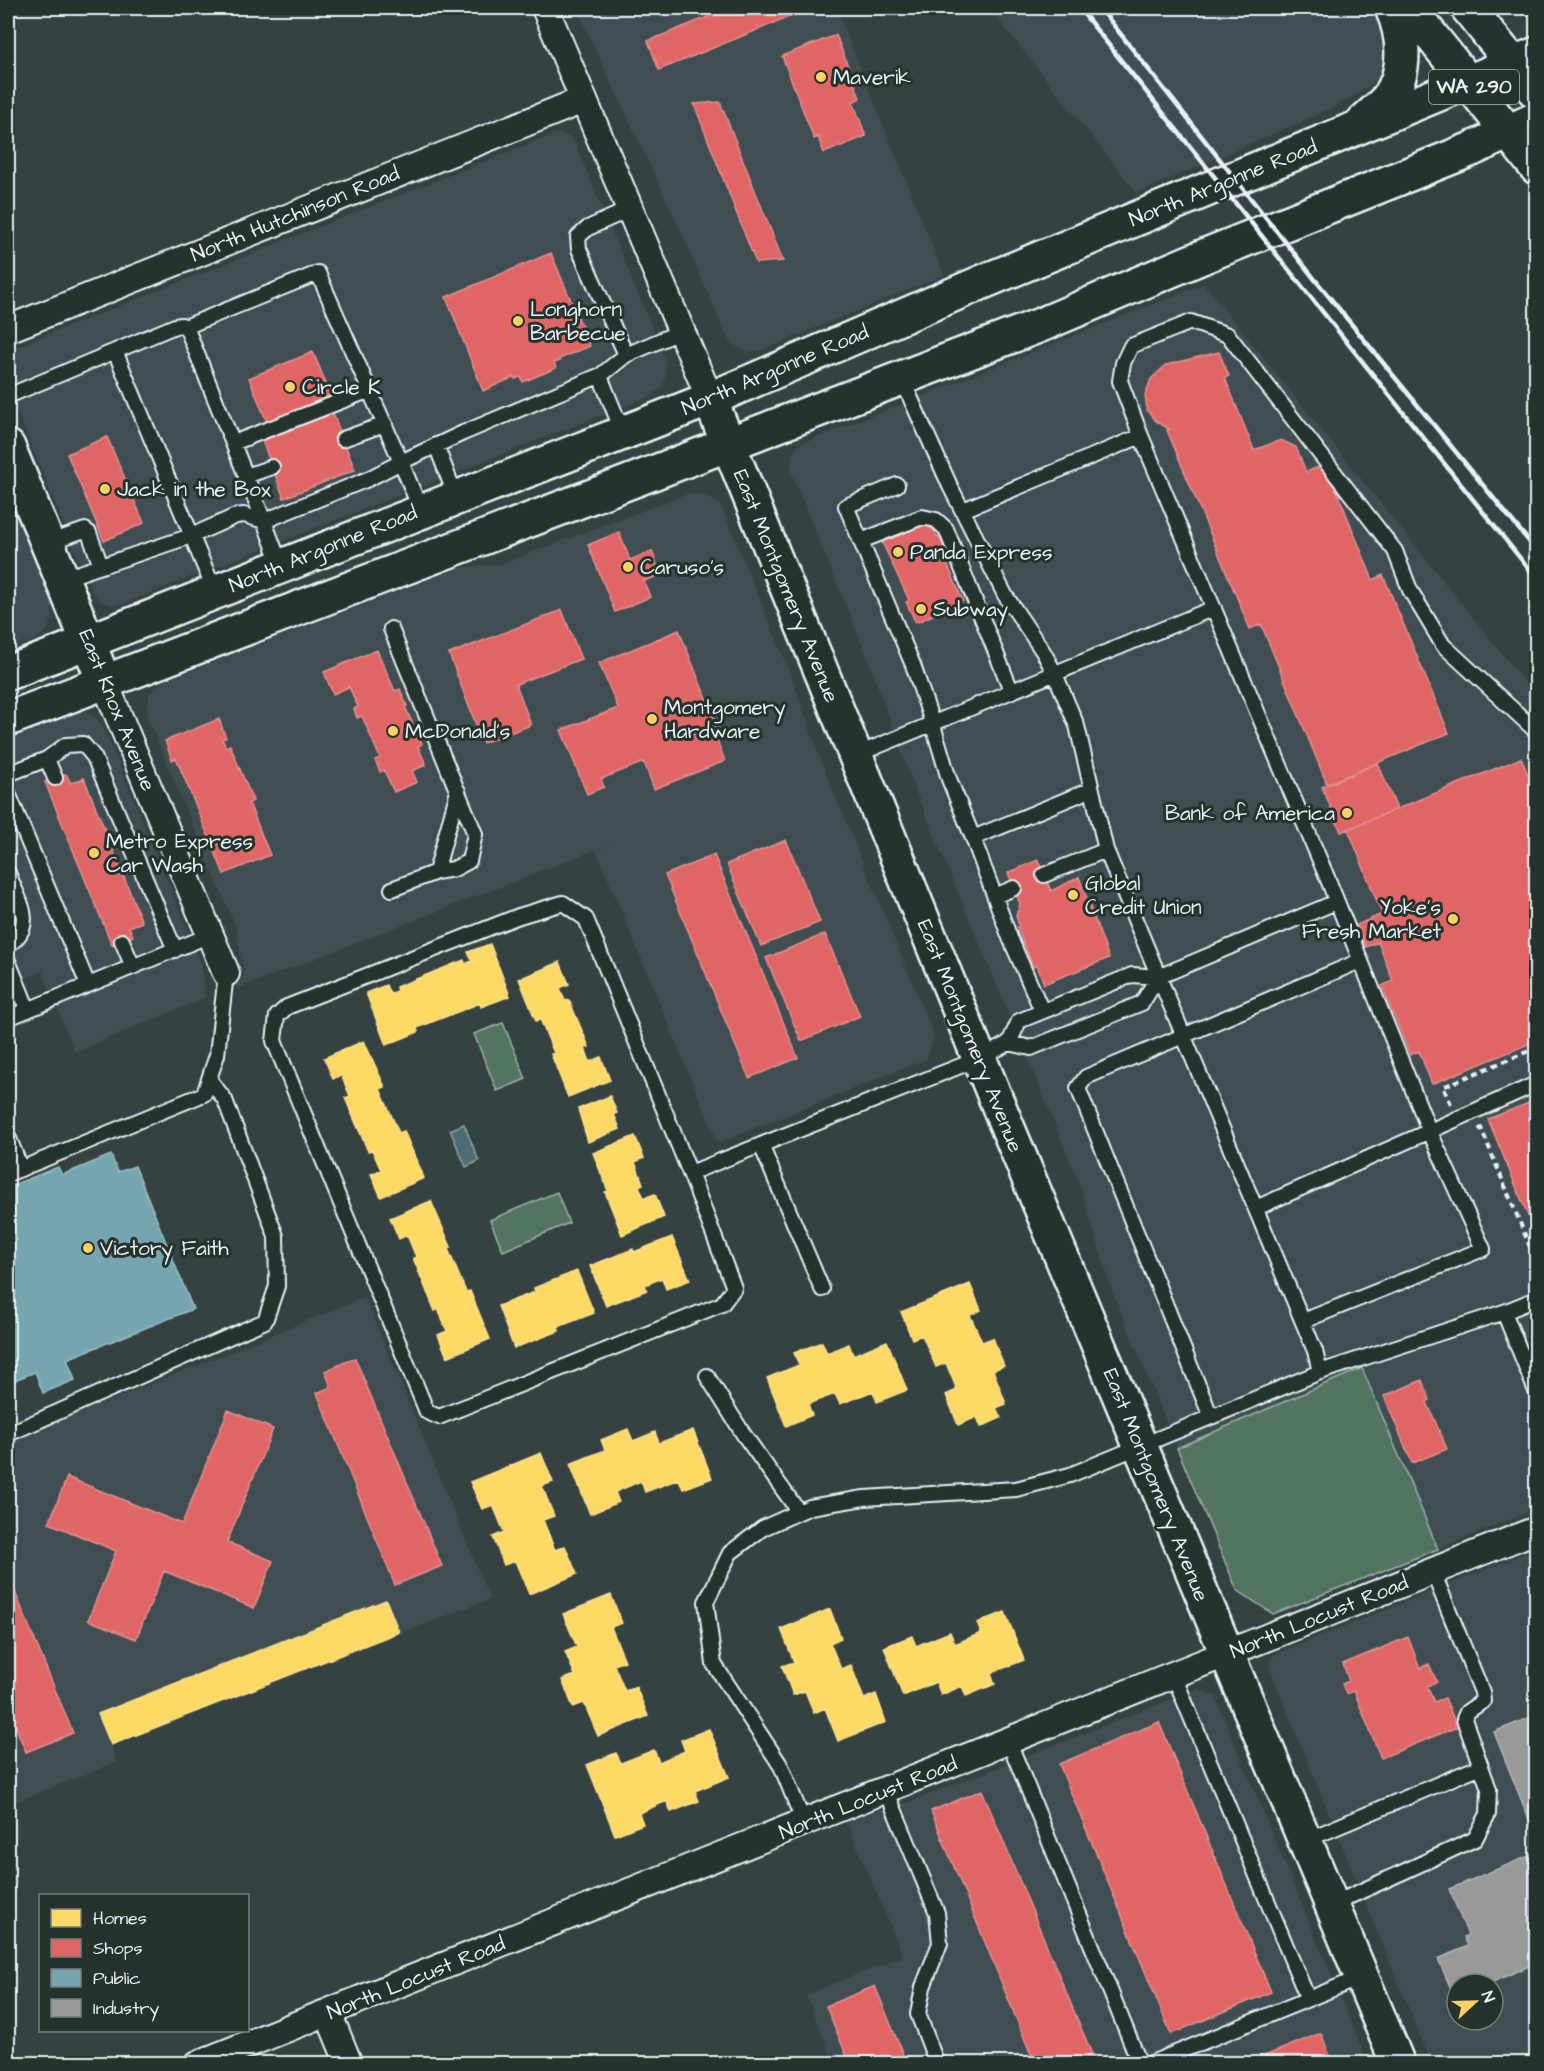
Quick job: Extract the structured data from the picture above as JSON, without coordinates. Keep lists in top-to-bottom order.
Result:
{
  "streets": {
    "main road": [
      "WA 290",
      "North Argonne Road",
      "East Montgomery Avenue",
      "East Knox Avenue"
    ],
    "street": ["North Hutchinson Road", "North Locust Road"]
  },
  "crossings": [
    ["WA 290", "North Argonne Road"],
    ["North Argonne Road", "East Montgomery Avenue"],
    ["North Argonne Road", "East Knox Avenue"],
    ["North Hutchinson Road", "East Montgomery Avenue"],
    ["East Montgomery Avenue", "North Locust Road"]
  ],
  "places": [
    "Maverik",
    "Longhorn Barbecue",
    "Circle K",
    "Jack in the Box",
    "Panda Express",
    "Caruso's",
    "Subway",
    "Montgomery Hardware",
    "McDonald's",
    "Bank of America",
    "Metro Express Car Wash",
    "Global Credit Union",
    "Yoke's Fresh Market",
    "Victory Faith"
  ],
  "legend": [
    "Homes",
    "Shops",
    "Public",
    "Industry"
  ],
  "north": "right"
}
